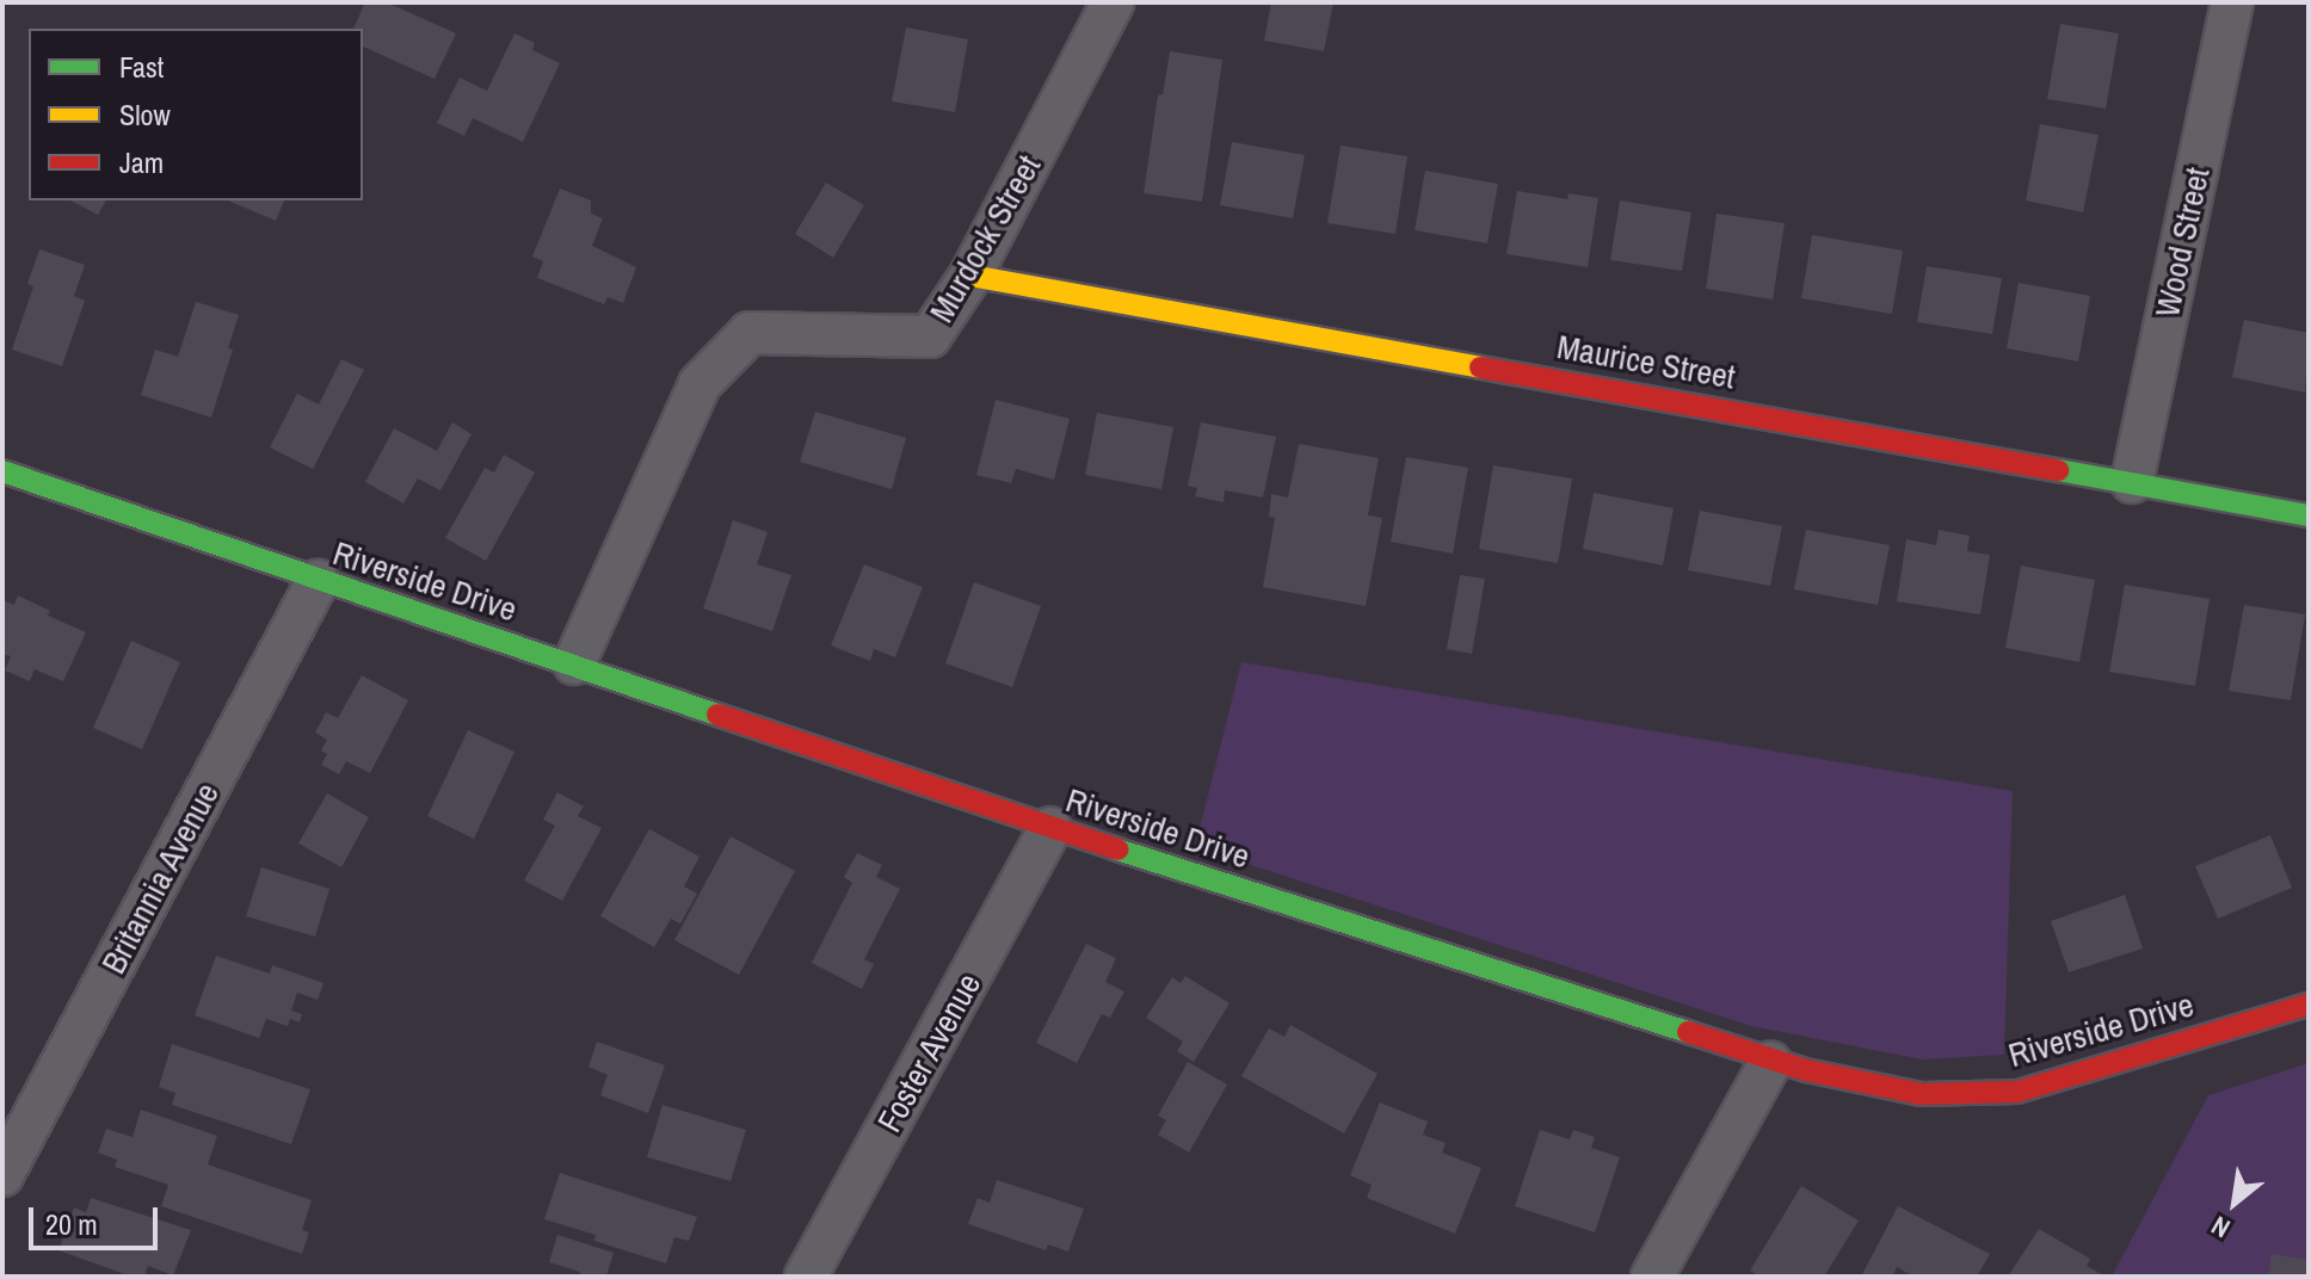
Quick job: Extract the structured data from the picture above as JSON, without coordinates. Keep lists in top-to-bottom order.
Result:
{
  "streets": {
    "main road": ["Maurice Street", "Riverside Drive"],
    "street": [
      "Murdock Street",
      "Wood Street",
      "Britannia Avenue",
      "Foster Avenue"
    ]
  },
  "crossings": [
    ["Murdock Street", "Maurice Street"],
    ["Murdock Street", "Riverside Drive"],
    ["Wood Street", "Maurice Street"],
    ["Riverside Drive", "Britannia Avenue"],
    ["Riverside Drive", "Foster Avenue"]
  ],
  "legend": ["Fast", "Slow", "Jam"],
  "scale_bar": "20 m",
  "north": "bottom left"
}
